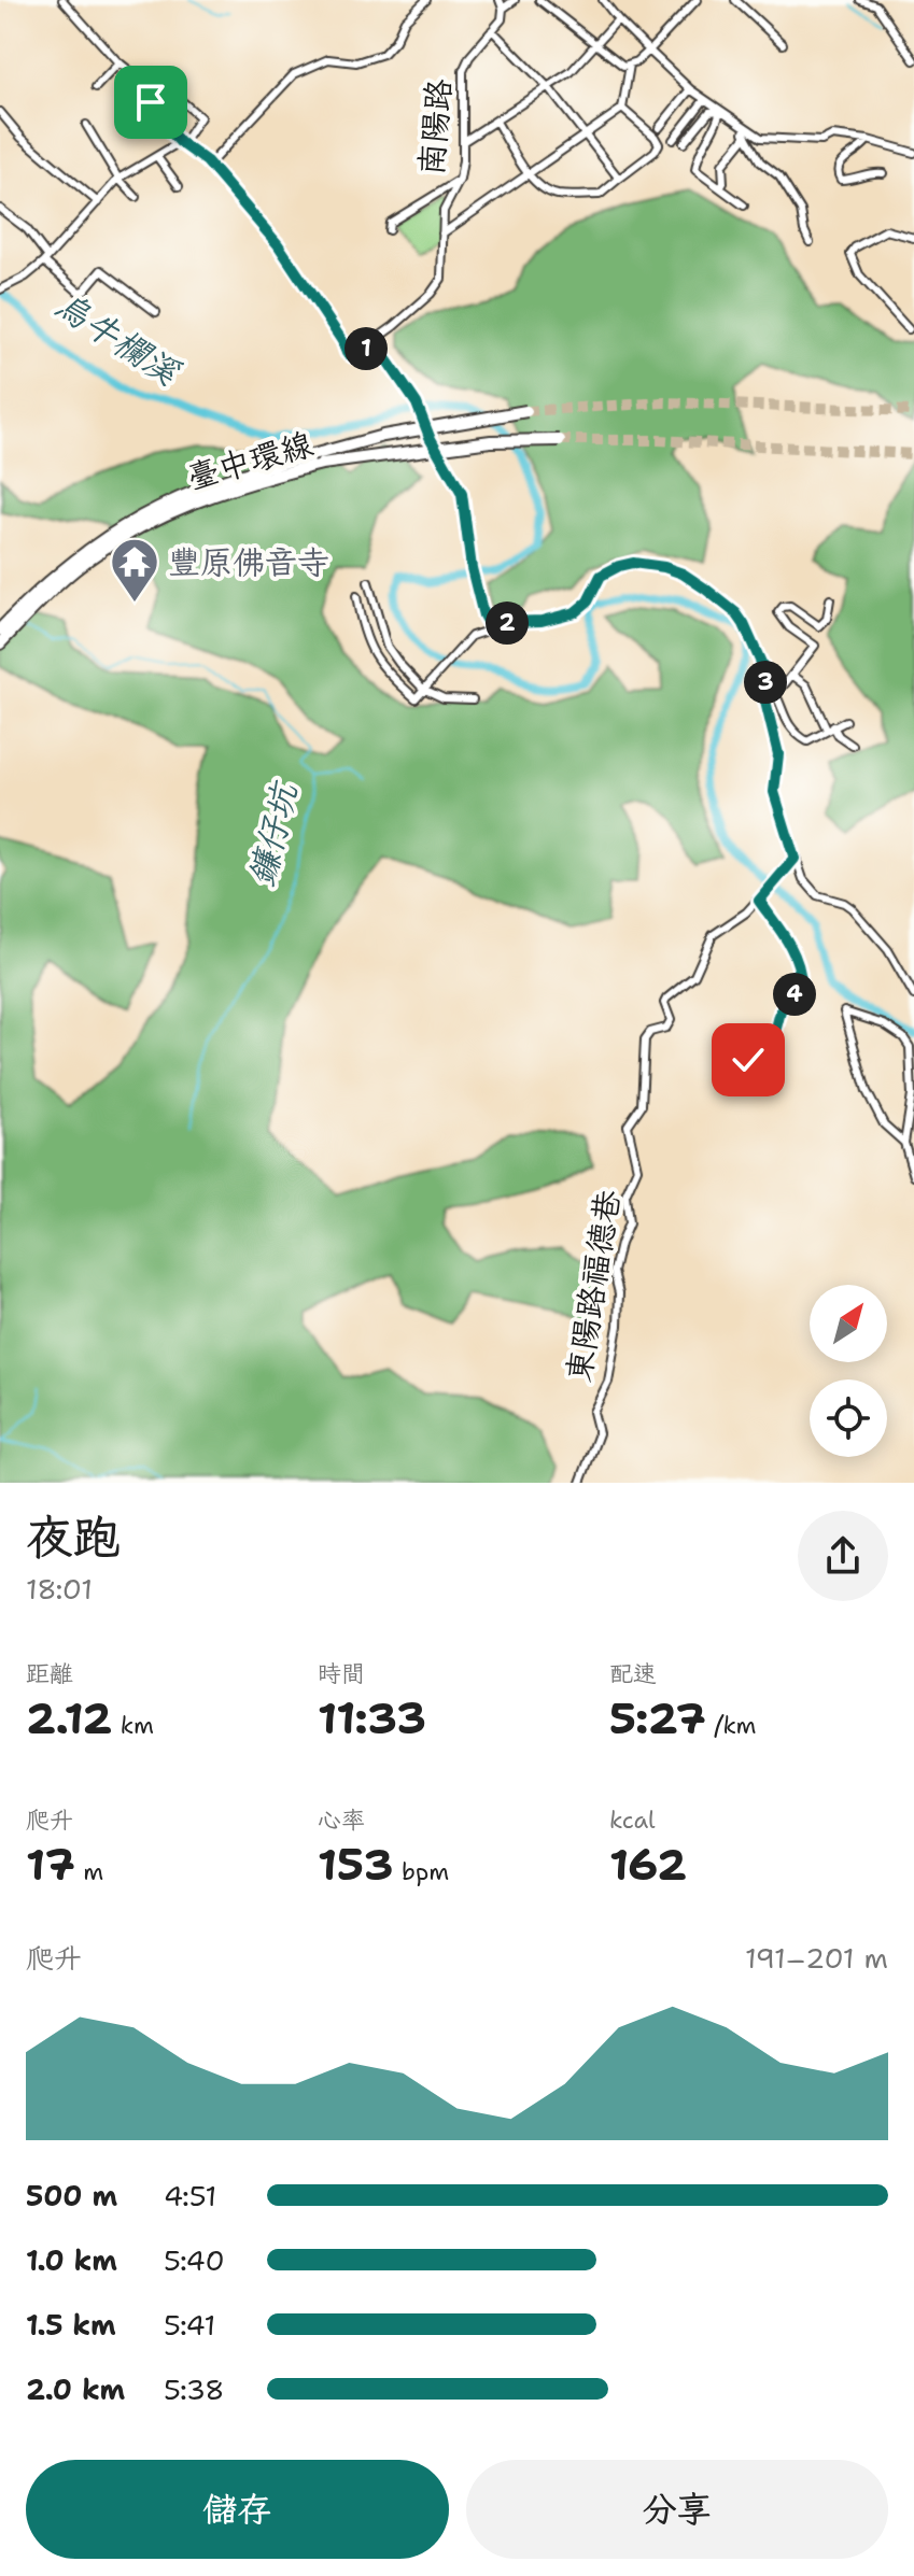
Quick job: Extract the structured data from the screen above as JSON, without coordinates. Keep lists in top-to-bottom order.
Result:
{
  "streets": {
    "highway": ["臺中環線"],
    "street": ["南陽路", "東陽路福德巷"]
  },
  "water": ["烏牛欄溪", "鐮仔坑"],
  "places": {
    "temple": ["豐原佛音寺"]
  },
  "north": "top right",
  "page": {
    "pins": [
      "1",
      "2",
      "3",
      "4"
    ],
    "heading": ["夜跑", "18:01"],
    "stats": [
      ["距離", "2.12 km"],
      ["時間", "11:33"],
      ["配速", "5:27 /km"],
      ["爬升", "17 m"],
      ["心率", "153 bpm"],
      ["kcal", "162"]
    ],
    "chart": ["爬升", "191–201 m"],
    "list": [
      {
        "name": "500 m",
        "note": "4:51"
      },
      {
        "name": "1.0 km",
        "note": "5:40"
      },
      {
        "name": "1.5 km",
        "note": "5:41"
      },
      {
        "name": "2.0 km",
        "note": "5:38"
      }
    ],
    "buttons": ["儲存", "分享"]
  }
}
